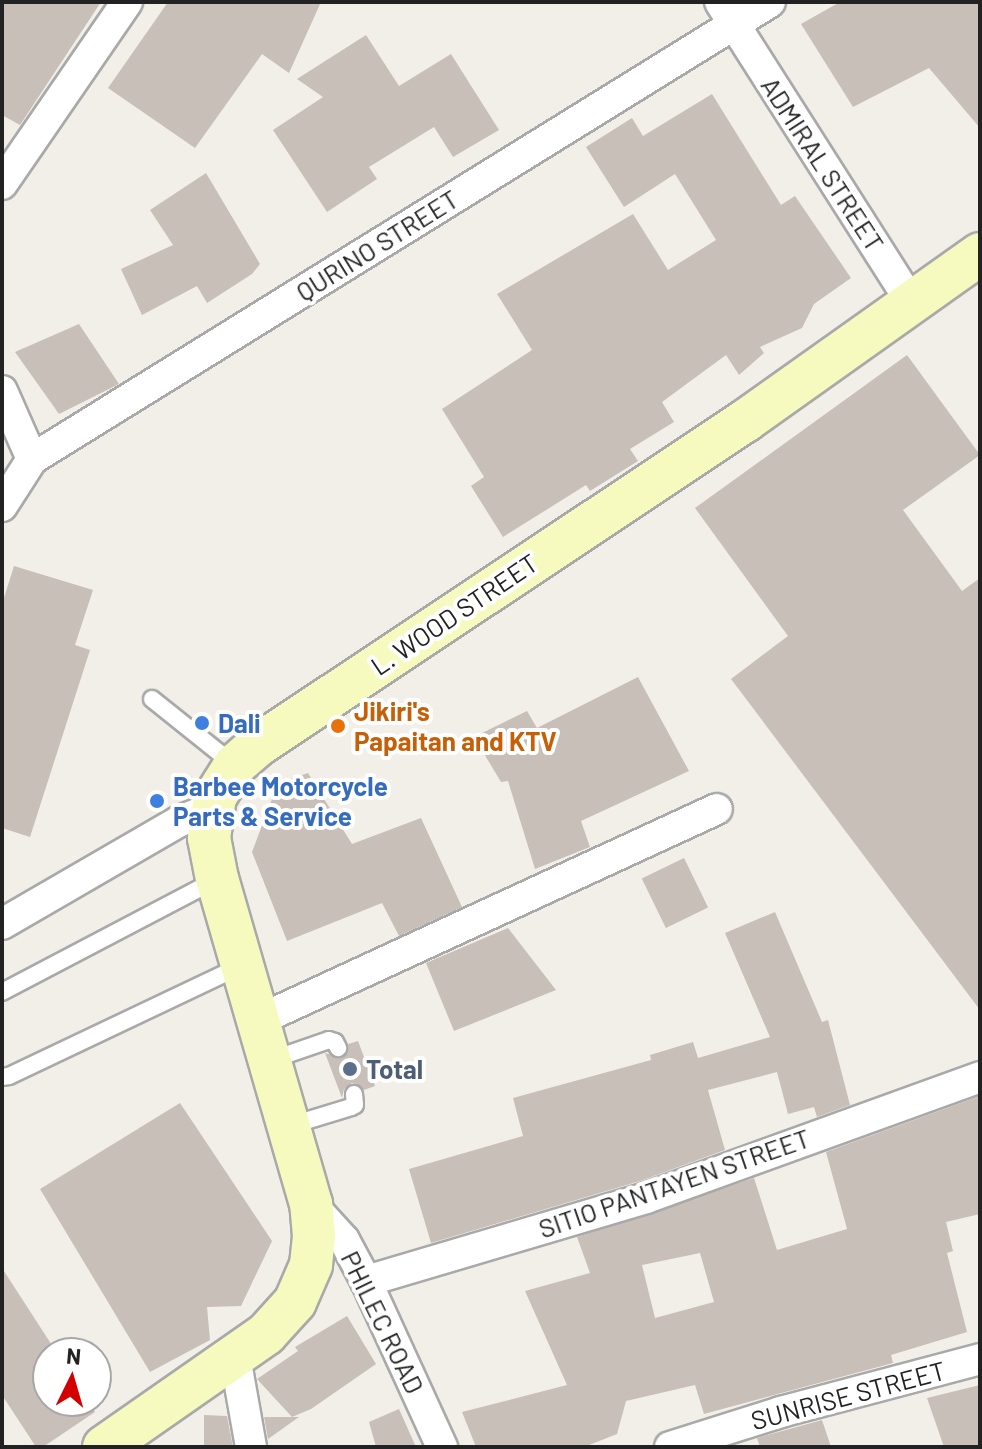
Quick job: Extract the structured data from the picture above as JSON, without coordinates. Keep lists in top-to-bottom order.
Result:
{
  "streets": {
    "main road": ["L. WOOD STREET"],
    "street": [
      "ADMIRAL STREET",
      "QURINO STREET",
      "SITIO PANTAYEN STREET",
      "PHILEC ROAD",
      "SUNRISE STREET"
    ]
  },
  "crossings": [
    ["ADMIRAL STREET", "QURINO STREET"],
    ["ADMIRAL STREET", "L. WOOD STREET"],
    ["L. WOOD STREET", "PHILEC ROAD"],
    ["SITIO PANTAYEN STREET", "PHILEC ROAD"]
  ],
  "places": [
    "Dali",
    "Jikiri's Papaitan and KTV",
    "Barbee Motorcycle Parts & Service",
    "Total"
  ],
  "north": "top"
}
